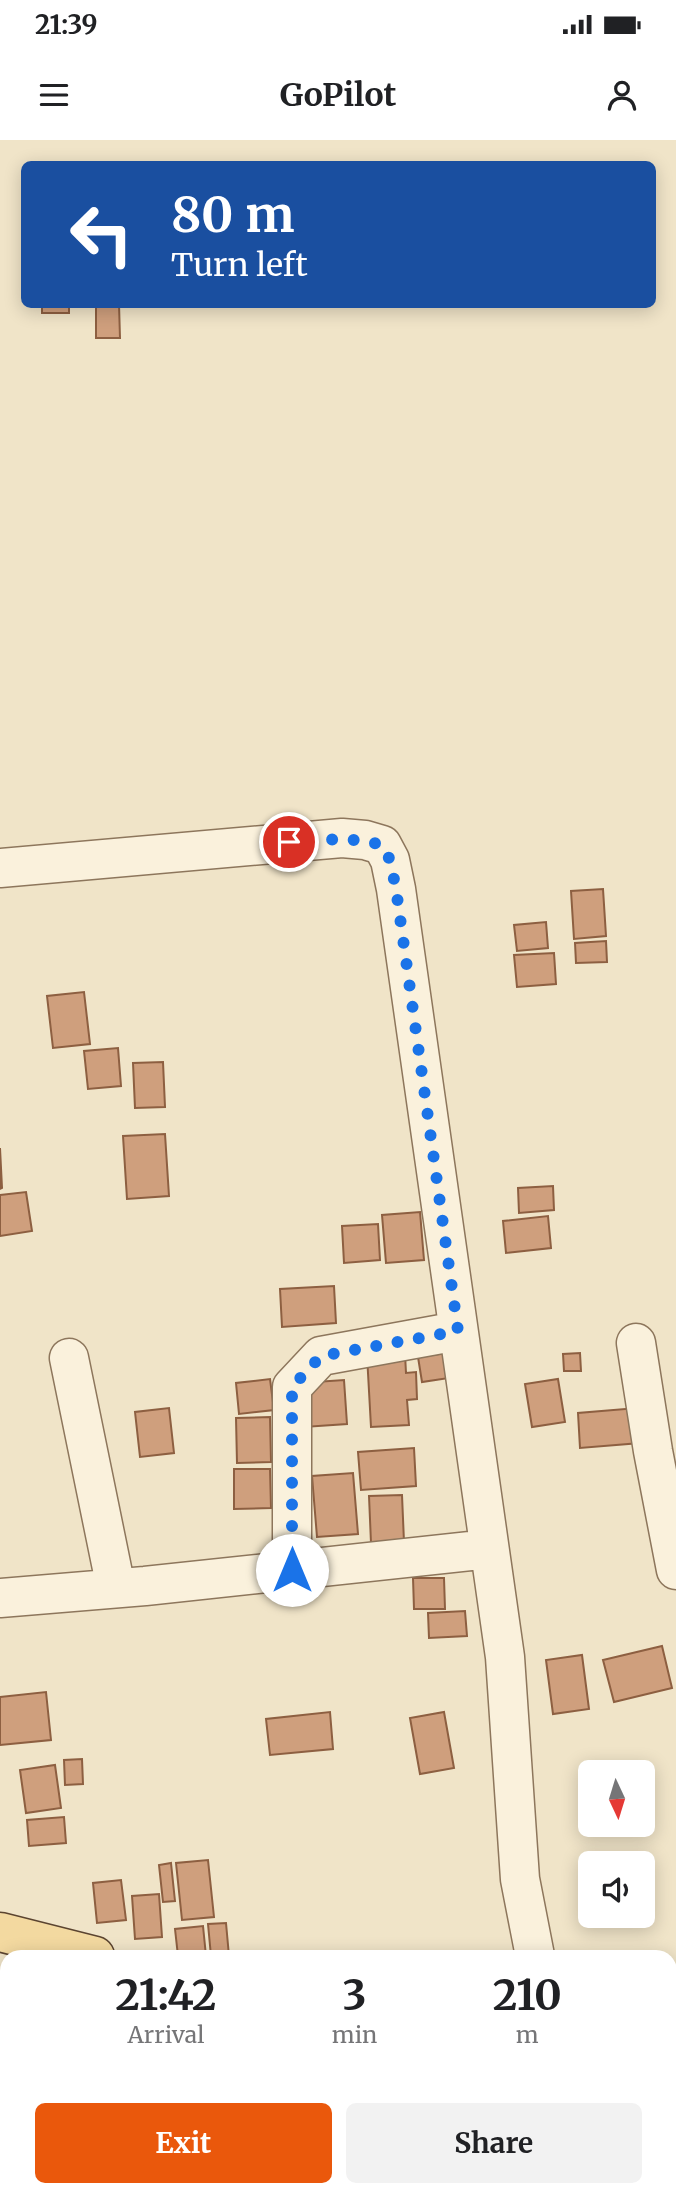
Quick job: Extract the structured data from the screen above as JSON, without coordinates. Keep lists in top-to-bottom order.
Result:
{
  "north": "bottom",
  "page": {
    "status": "21:39",
    "header": "GoPilot",
    "turn": ["80 m", "Turn left"],
    "eta": [
      "21:42",
      "Arrival",
      "3",
      "min",
      "210",
      "m"
    ],
    "buttons": ["Exit", "Share"]
  }
}
